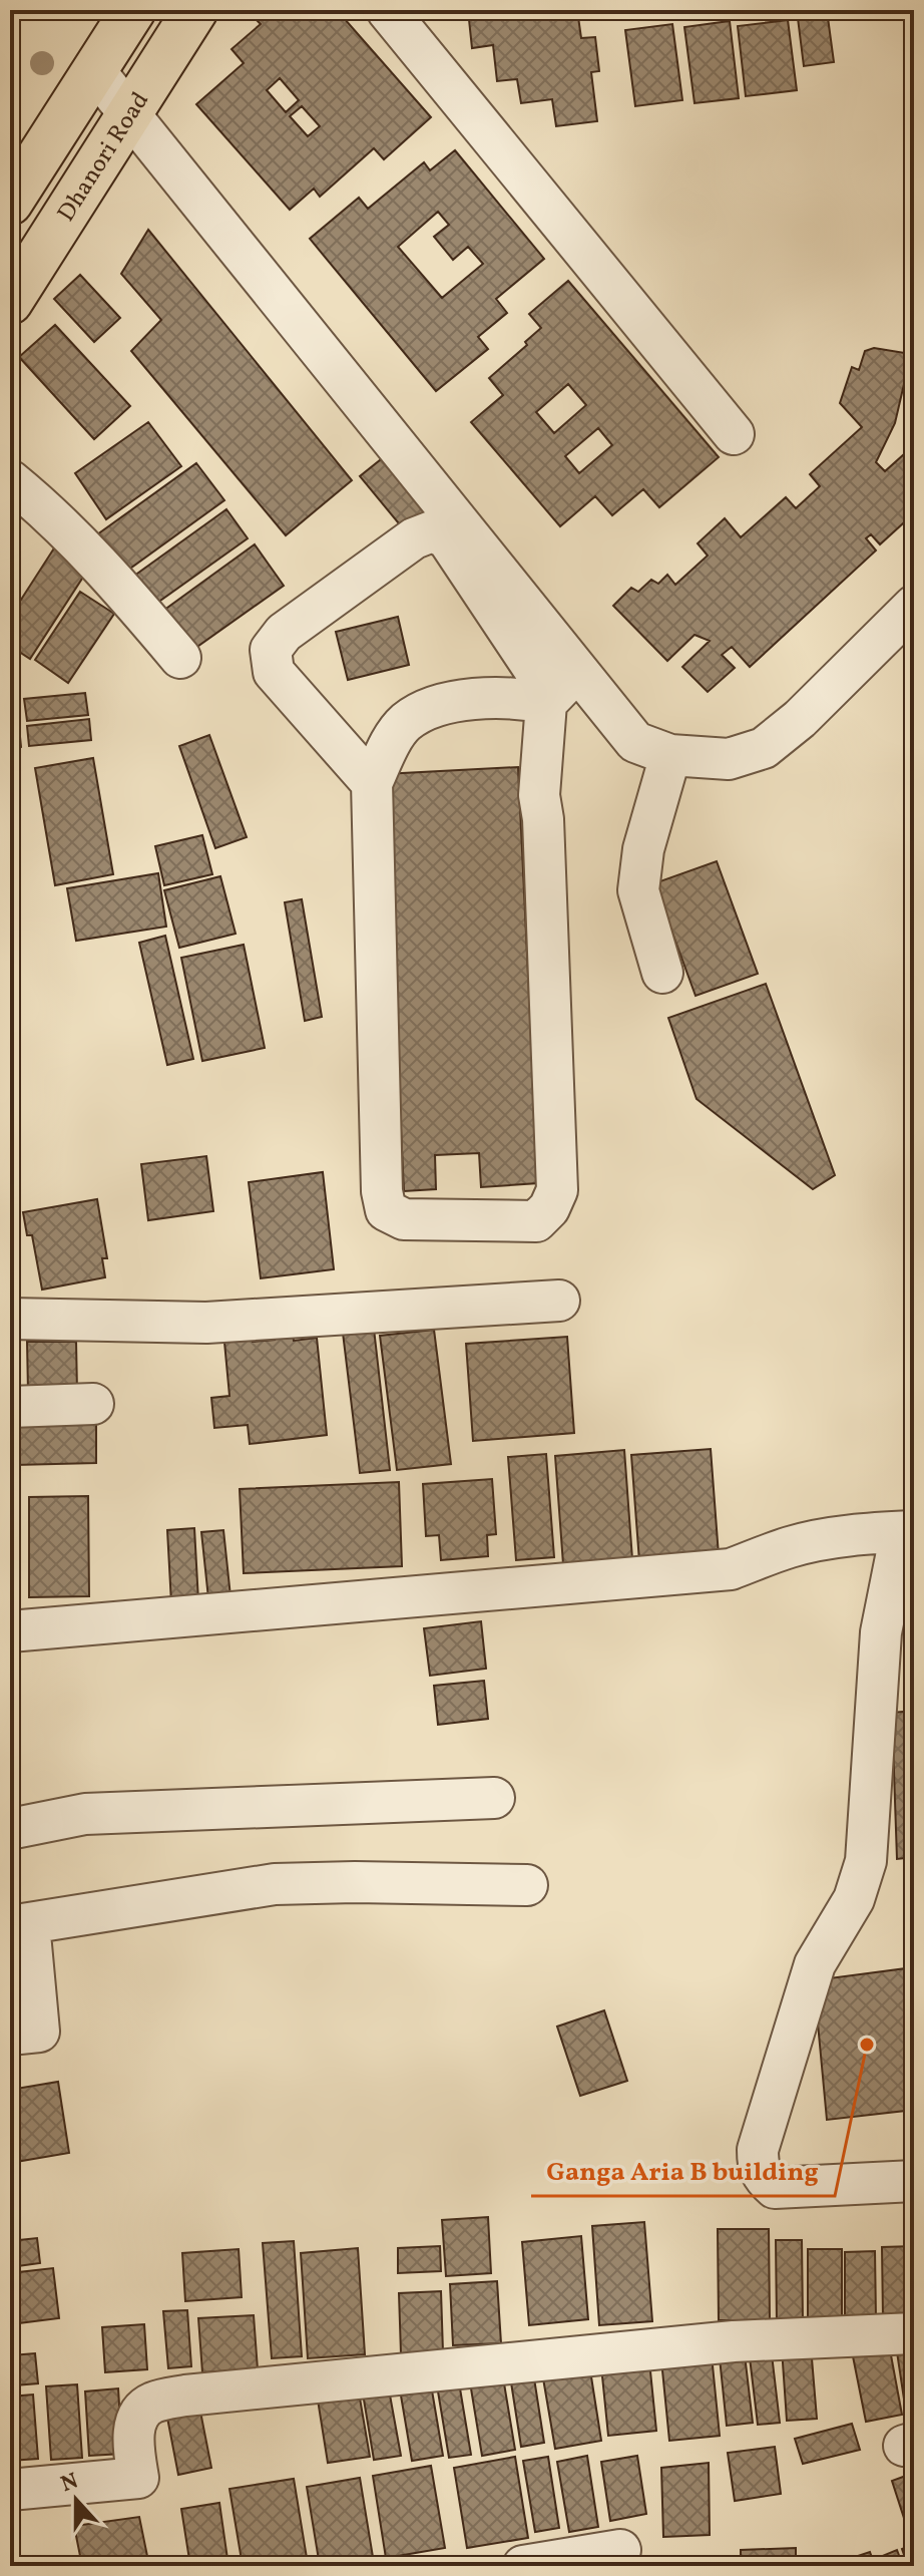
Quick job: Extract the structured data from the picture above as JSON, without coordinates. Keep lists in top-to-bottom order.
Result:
{
  "streets": {
    "main road": ["Dhanori Road"]
  },
  "places": ["Ganga Aria B building"],
  "north": "top"
}
